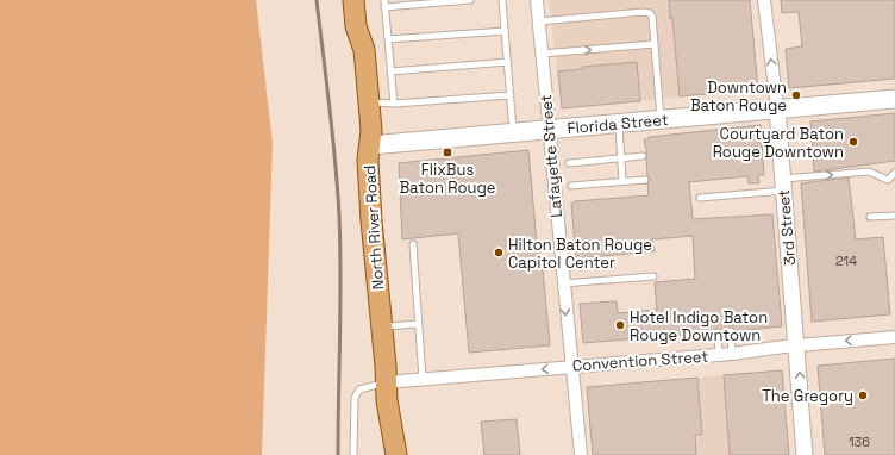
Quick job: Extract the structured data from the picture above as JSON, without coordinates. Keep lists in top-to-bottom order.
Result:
{
  "streets": {
    "main road": ["Florida Street", "North River Road"],
    "street": ["Lafayette Street", "3rd Street", "Convention Street"]
  },
  "crossings": [
    ["Florida Street", "Lafayette Street"],
    ["Florida Street", "North River Road"],
    ["Florida Street", "3rd Street"],
    ["Lafayette Street", "Convention Street"],
    ["North River Road", "Convention Street"],
    ["3rd Street", "Convention Street"]
  ],
  "one_way": ["3rd Street", "Convention Street"],
  "places": {
    "other": [
      "Downtown Baton Rouge",
      "Courtyard Baton Rouge Downtown",
      "Hilton Baton Rouge Capitol Center",
      "Hotel Indigo Baton Rouge Downtown",
      "The Gregory"
    ],
    "transit": ["FlixBus Baton Rouge"]
  },
  "house_numbers": ["214", "136"]
}
